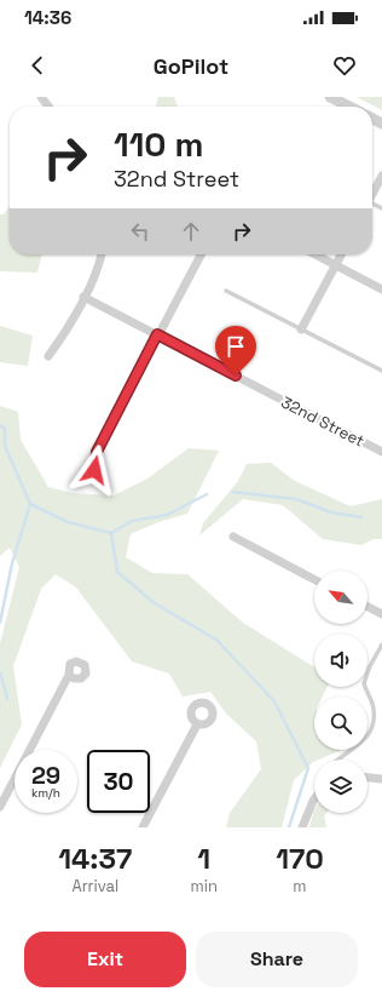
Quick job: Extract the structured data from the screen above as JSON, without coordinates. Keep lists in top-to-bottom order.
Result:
{
  "streets": {
    "street": ["32nd Street"]
  },
  "north": "top left",
  "page": {
    "status": "14:36",
    "header": "GoPilot",
    "turn": ["110 m", "32nd Street"],
    "speed": "29 km/h",
    "limit": "30",
    "eta": [
      "14:37",
      "Arrival",
      "1",
      "min",
      "170",
      "m"
    ],
    "buttons": ["Exit", "Share"]
  }
}
